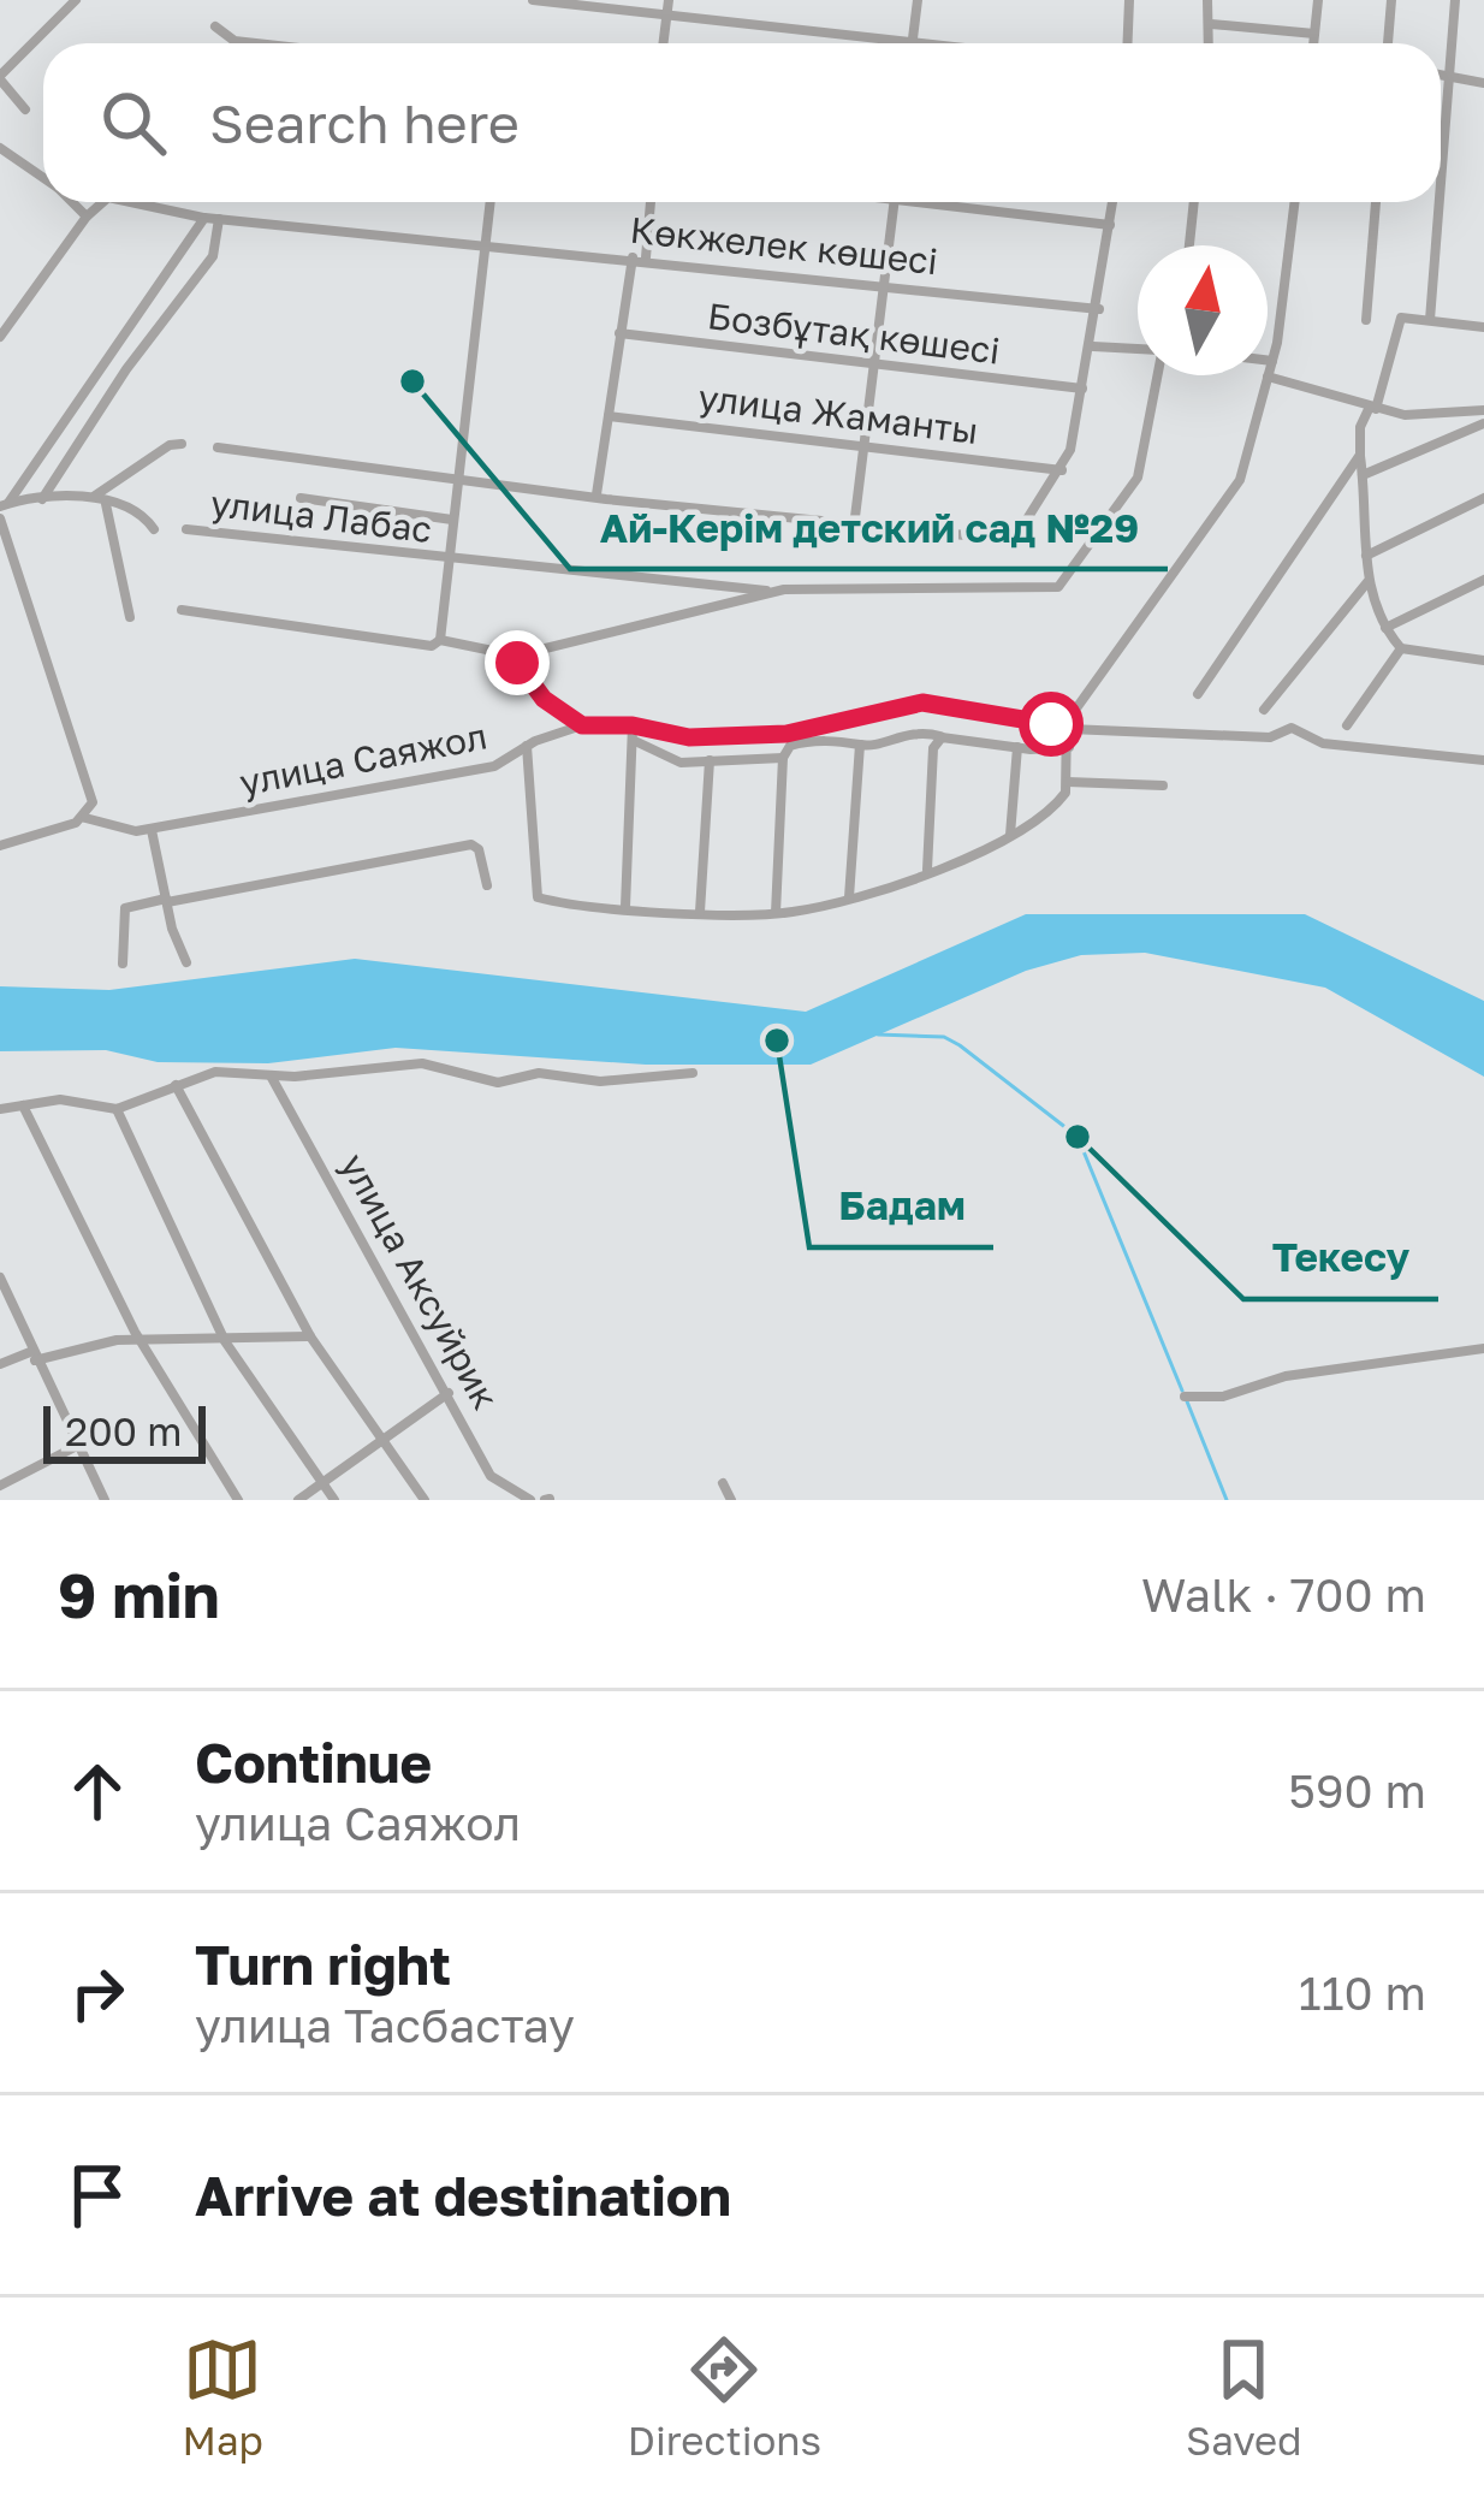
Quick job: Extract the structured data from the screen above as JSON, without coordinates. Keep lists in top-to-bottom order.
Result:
{
  "streets": {
    "street": [
      "Көкжелек көшесі",
      "Бозбұтақ көшесі",
      "улица Жаманты",
      "улица Лабас",
      "улица Саяжол",
      "улица Аксуйрик"
    ]
  },
  "places": ["Ай-Керім детский сад №29", "Бадам", "Текесу"],
  "scale_bar": "200 m",
  "north": "top",
  "page": {
    "search": "Search here",
    "scale": "200 m",
    "heading": ["9 min", "Walk · 700 m"],
    "list": [
      ["Continue", "улица Саяжол", "590 m"],
      ["Turn right", "улица Тасбастау", "110 m"],
      "Arrive at destination"
    ],
    "nav": ["Map", "Directions", "Saved"]
  }
}
